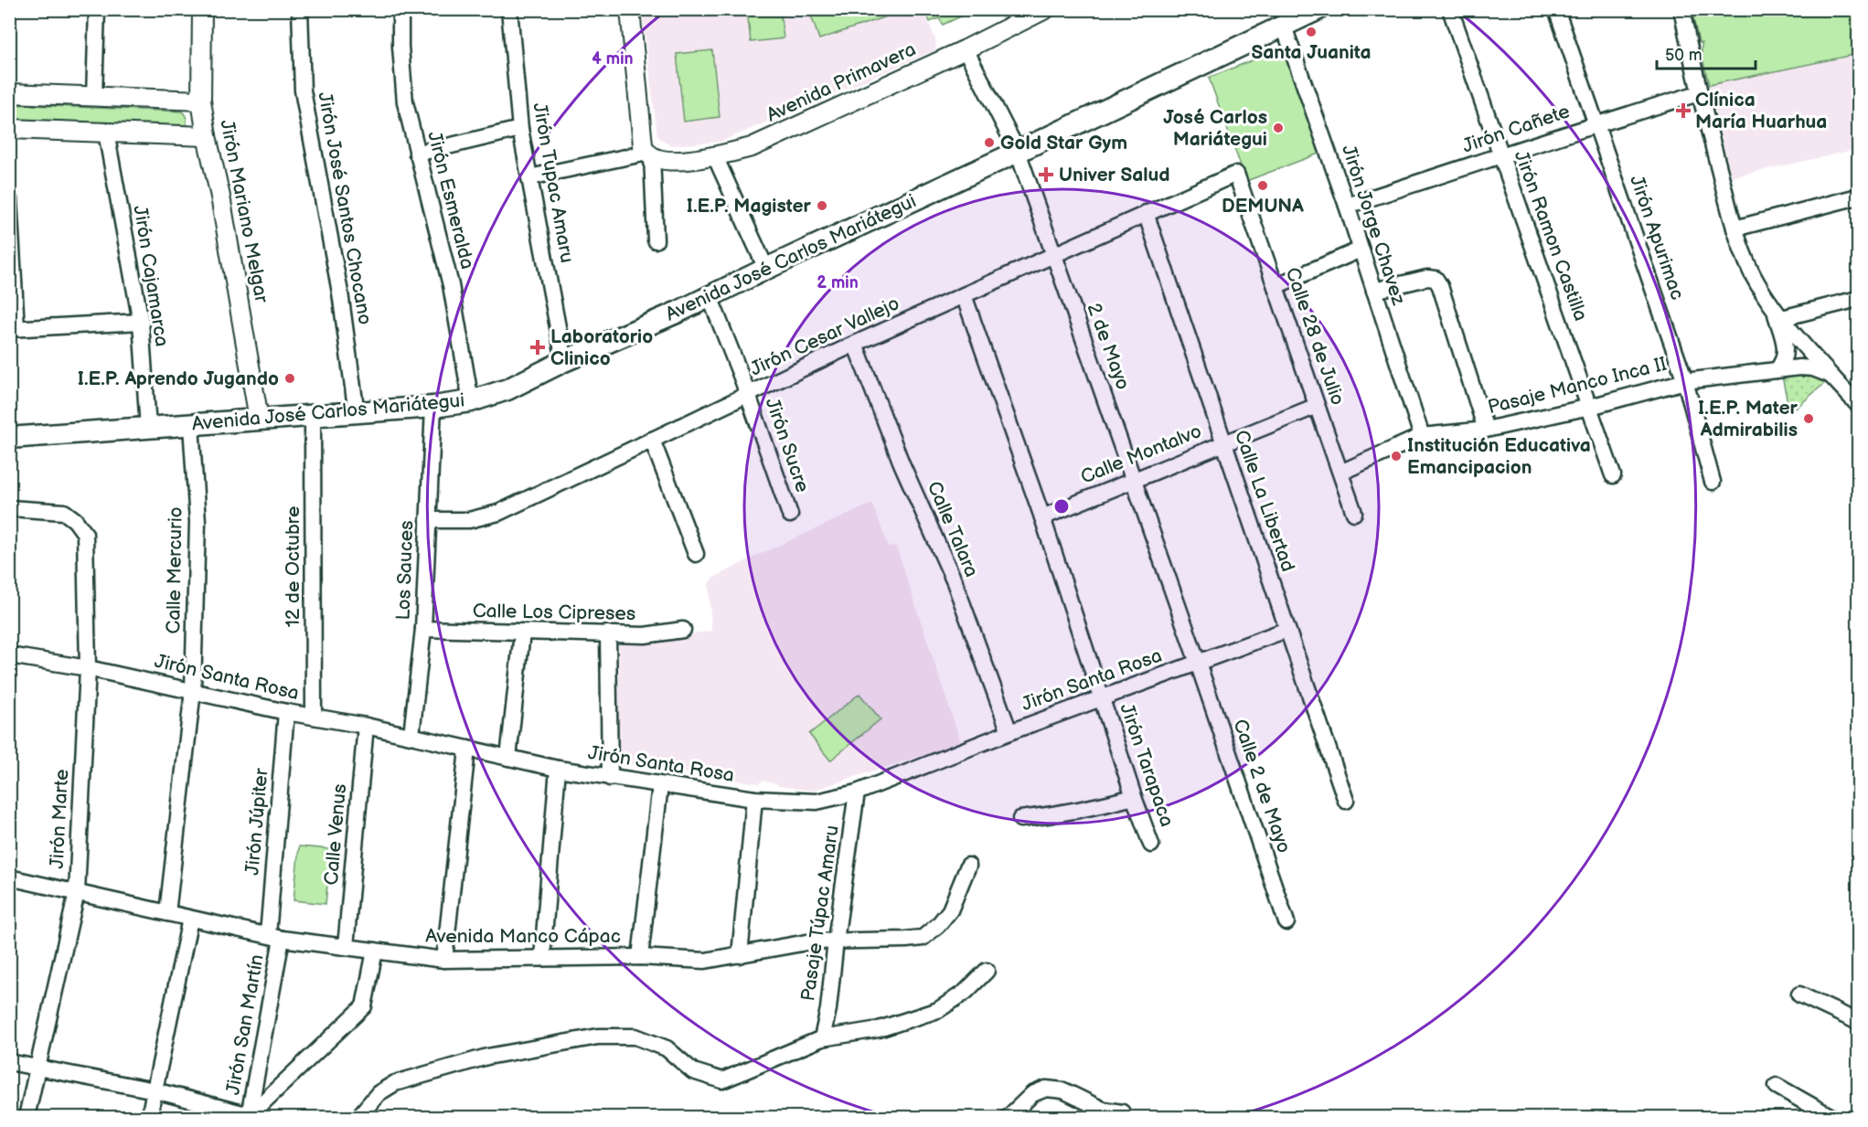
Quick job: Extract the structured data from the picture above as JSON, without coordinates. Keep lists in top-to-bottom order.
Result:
{
  "streets": {
    "main road": ["Avenida José Carlos Mariátegui"],
    "street": [
      "Avenida Primavera",
      "Jirón Cañete",
      "Jirón Tupac Amaru",
      "Jirón Esmeralda",
      "Jirón José Santos Chocano",
      "Jirón Mariano Melgar",
      "Jirón Jorge Chavez",
      "Jirón Ramon Castilla",
      "Jirón Apurimac",
      "Jirón Cajamarca",
      "Jirón Cesar Vallejo",
      "Calle 28 de Julio",
      "2 de Mayo",
      "Pasaje Manco Inca II",
      "Jirón Sucre",
      "Calle Montalvo",
      "Calle La Libertad",
      "Calle Talara",
      "12 de Octubre",
      "Calle Mercurio",
      "Los Sauces",
      "Calle Los Cipreses",
      "Jirón Santa Rosa",
      "Jirón Tarapaca",
      "Calle 2 de Mayo",
      "Jirón Marte",
      "Jirón Júpiter",
      "Calle Venus",
      "Pasaje Túpac Amaru",
      "Avenida Manco Cápac",
      "Jirón San Martín"
    ]
  },
  "crossings": [
    ["Avenida Primavera", "2 de Mayo"],
    ["Jirón Cañete", "Jirón Jorge Chavez"],
    ["Jirón Cañete", "Jirón Ramon Castilla"],
    ["Jirón Cañete", "Jirón Apurimac"],
    ["Jirón Tupac Amaru", "Avenida José Carlos Mariátegui"],
    ["Jirón Esmeralda", "Avenida José Carlos Mariátegui"],
    ["Jirón José Santos Chocano", "Avenida José Carlos Mariátegui"],
    ["Jirón Mariano Melgar", "Avenida José Carlos Mariátegui"],
    ["Jirón Jorge Chavez", "Avenida José Carlos Mariátegui"],
    ["Jirón Jorge Chavez", "Pasaje Manco Inca II"],
    ["Jirón Ramon Castilla", "Pasaje Manco Inca II"],
    ["Jirón Apurimac", "Pasaje Manco Inca II"],
    ["Avenida José Carlos Mariátegui", "Jirón Cajamarca"],
    ["Avenida José Carlos Mariátegui", "2 de Mayo"],
    ["Avenida José Carlos Mariátegui", "Jirón Sucre"],
    ["Avenida José Carlos Mariátegui", "12 de Octubre"],
    ["Avenida José Carlos Mariátegui", "Calle Mercurio"],
    ["Avenida José Carlos Mariátegui", "Los Sauces"],
    ["Jirón Cesar Vallejo", "Calle 28 de Julio"],
    ["Jirón Cesar Vallejo", "2 de Mayo"],
    ["Jirón Cesar Vallejo", "Jirón Sucre"],
    ["Jirón Cesar Vallejo", "Calle La Libertad"],
    ["Jirón Cesar Vallejo", "Calle Talara"],
    ["Jirón Cesar Vallejo", "Los Sauces"],
    ["Calle 28 de Julio", "Pasaje Manco Inca II"],
    ["Calle 28 de Julio", "Calle Montalvo"],
    ["2 de Mayo", "Calle Montalvo"],
    ["2 de Mayo", "Jirón Santa Rosa"],
    ["2 de Mayo", "Calle 2 de Mayo"],
    ["Calle Montalvo", "Calle La Libertad"],
    ["Calle La Libertad", "Jirón Santa Rosa"],
    ["Calle Talara", "Jirón Santa Rosa"],
    ["12 de Octubre", "Jirón Santa Rosa"],
    ["Calle Mercurio", "Jirón Santa Rosa"],
    ["Calle Mercurio", "Avenida Manco Cápac"],
    ["Los Sauces", "Calle Los Cipreses"],
    ["Los Sauces", "Jirón Santa Rosa"],
    ["Jirón Santa Rosa", "Jirón Tarapaca"],
    ["Jirón Santa Rosa", "Calle 2 de Mayo"],
    ["Jirón Santa Rosa", "Jirón Marte"],
    ["Jirón Santa Rosa", "Jirón Júpiter"],
    ["Jirón Santa Rosa", "Calle Venus"],
    ["Jirón Santa Rosa", "Pasaje Túpac Amaru"],
    ["Jirón Marte", "Avenida Manco Cápac"],
    ["Jirón Júpiter", "Avenida Manco Cápac"],
    ["Jirón Júpiter", "Jirón San Martín"],
    ["Calle Venus", "Avenida Manco Cápac"],
    ["Pasaje Túpac Amaru", "Avenida Manco Cápac"],
    ["Avenida Manco Cápac", "Jirón San Martín"]
  ],
  "places": {
    "other": [
      "Santa Juanita",
      "José Carlos Mariátegui",
      "Gold Star Gym",
      "DEMUNA",
      "I.E.P. Magister",
      "I.E.P. Aprendo Jugando",
      "I.E.P. Mater Admirabilis",
      "Institución Educativa Emancipacion"
    ],
    "health": ["Clínica María Huarhua", "Univer Salud", "Laboratorio Clinico"]
  },
  "scale_bar": "50 m",
  "rings": ["4 min", "2 min"]
}
